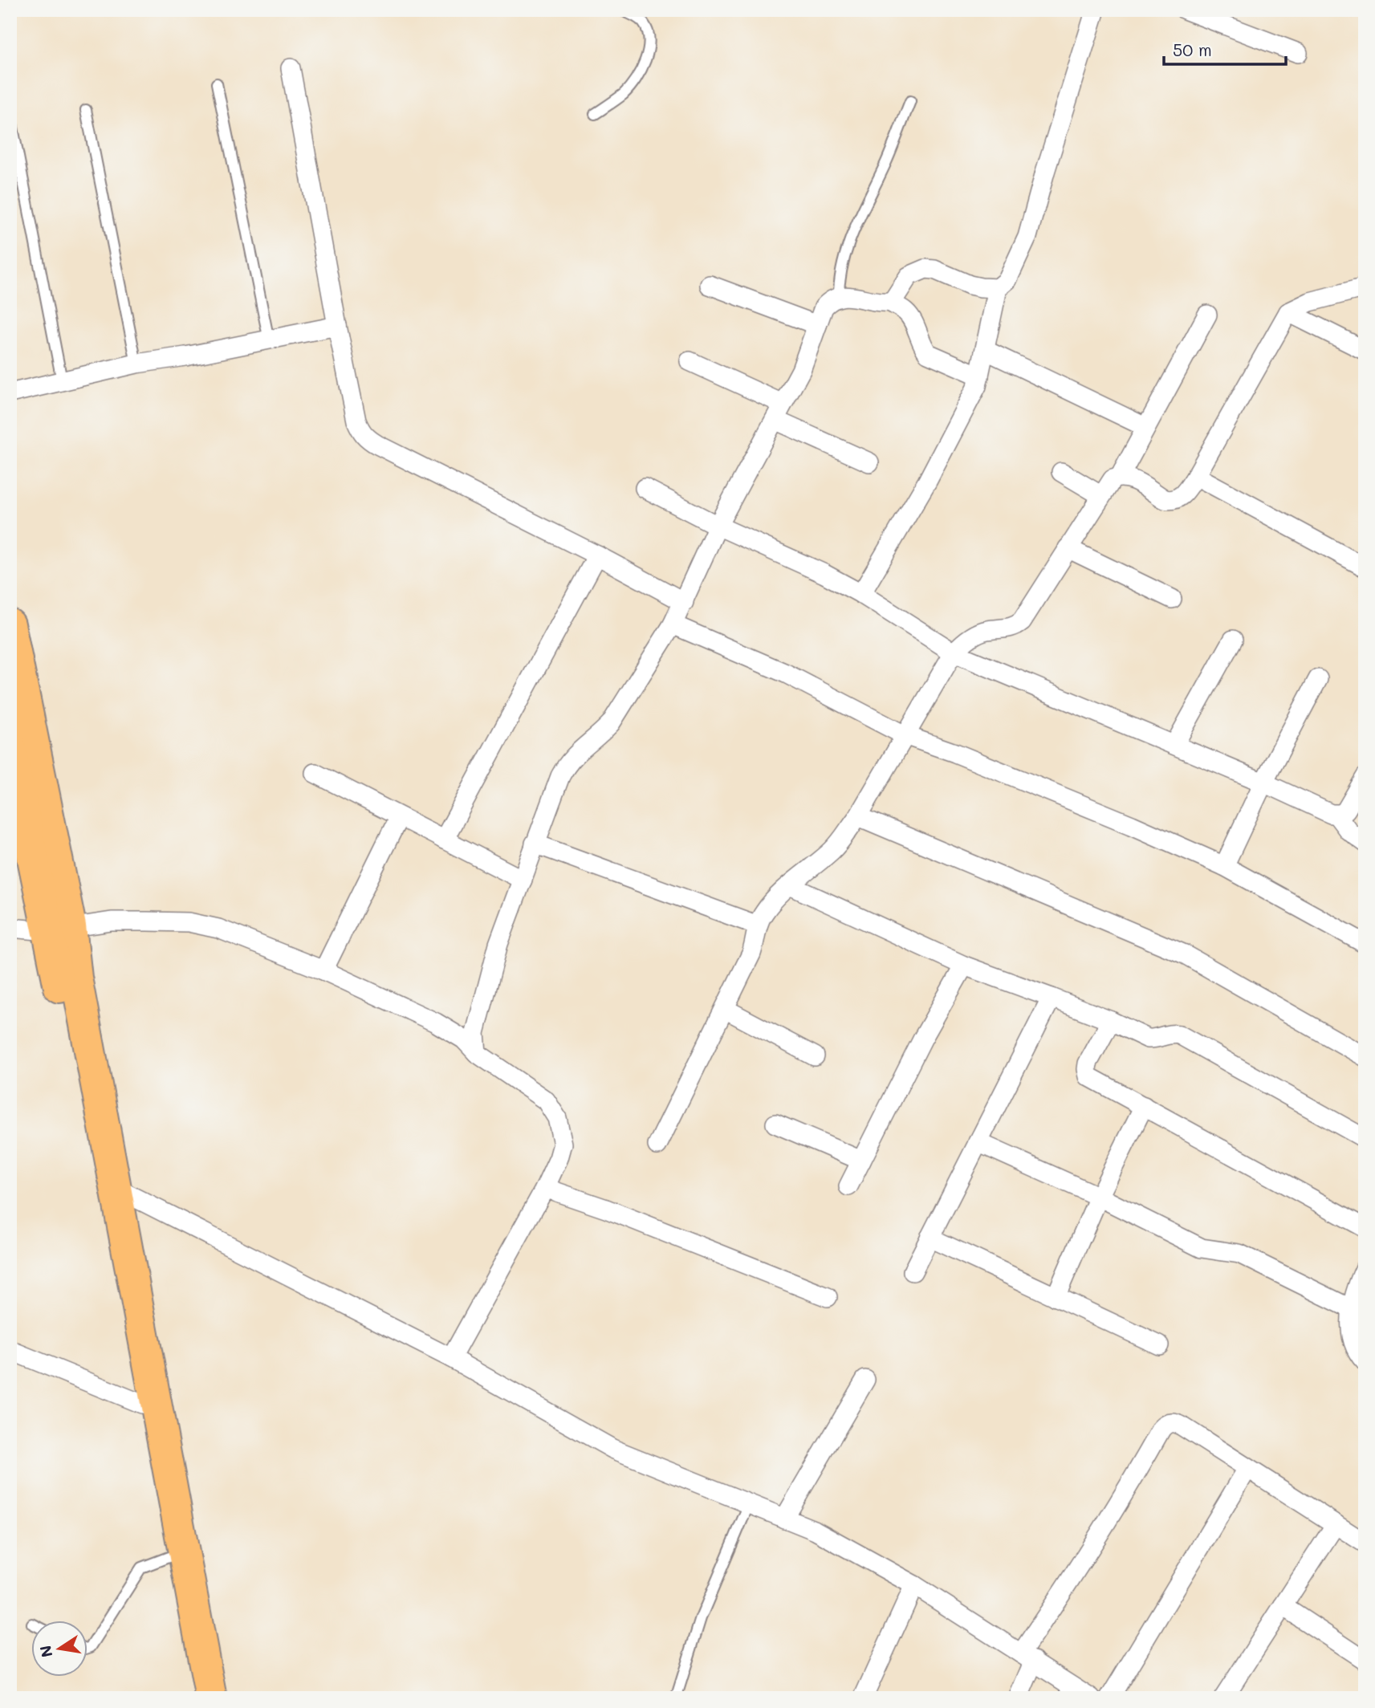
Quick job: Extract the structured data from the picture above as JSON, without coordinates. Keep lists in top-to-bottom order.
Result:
{
  "scale_bar": "50 m",
  "north": "left"
}
